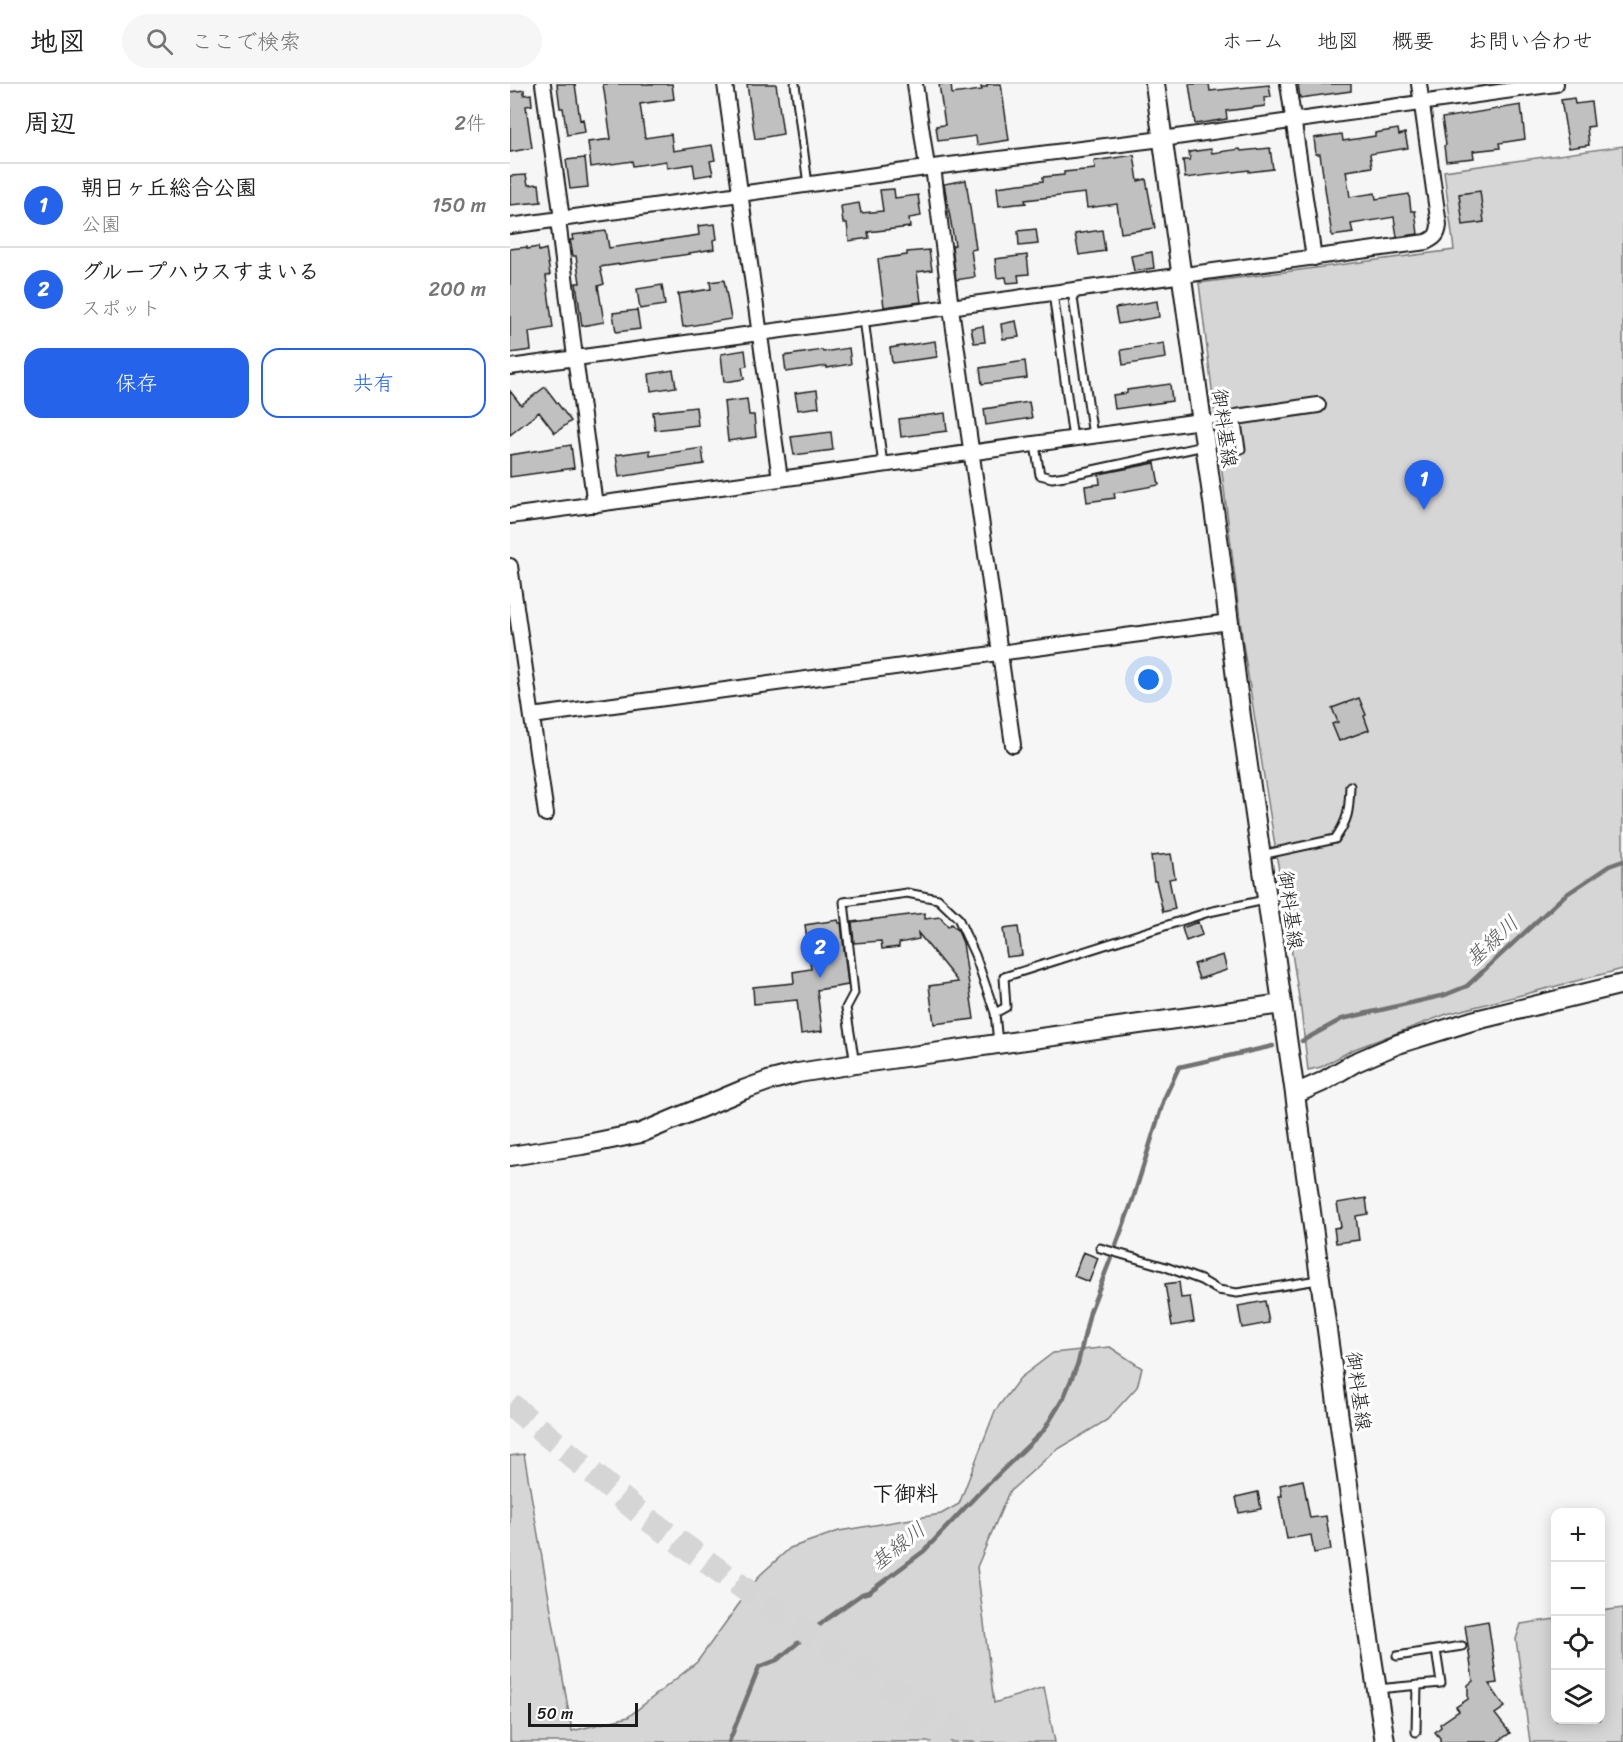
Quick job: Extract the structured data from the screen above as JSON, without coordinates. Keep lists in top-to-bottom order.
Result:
{
  "streets": {
    "street": ["御料基線"]
  },
  "districts": ["下御料"],
  "water": ["基線川"],
  "scale_bar": "50 m",
  "page": {
    "header": "地図",
    "search": "ここで検索",
    "nav": [
      "ホーム",
      "地図",
      "概要",
      "お問い合わせ"
    ],
    "heading": ["周辺", "2件"],
    "list": [
      {
        "mark": "1",
        "name": "朝日ヶ丘総合公園",
        "note": "公園",
        "value": "150 m"
      },
      {
        "mark": "2",
        "name": "グループハウスすまいる",
        "note": "スポット",
        "value": "200 m"
      }
    ],
    "buttons": ["保存", "共有"],
    "pins": ["1", "2"],
    "map_buttons": ["+", "−"],
    "scale": "50 m"
  }
}
